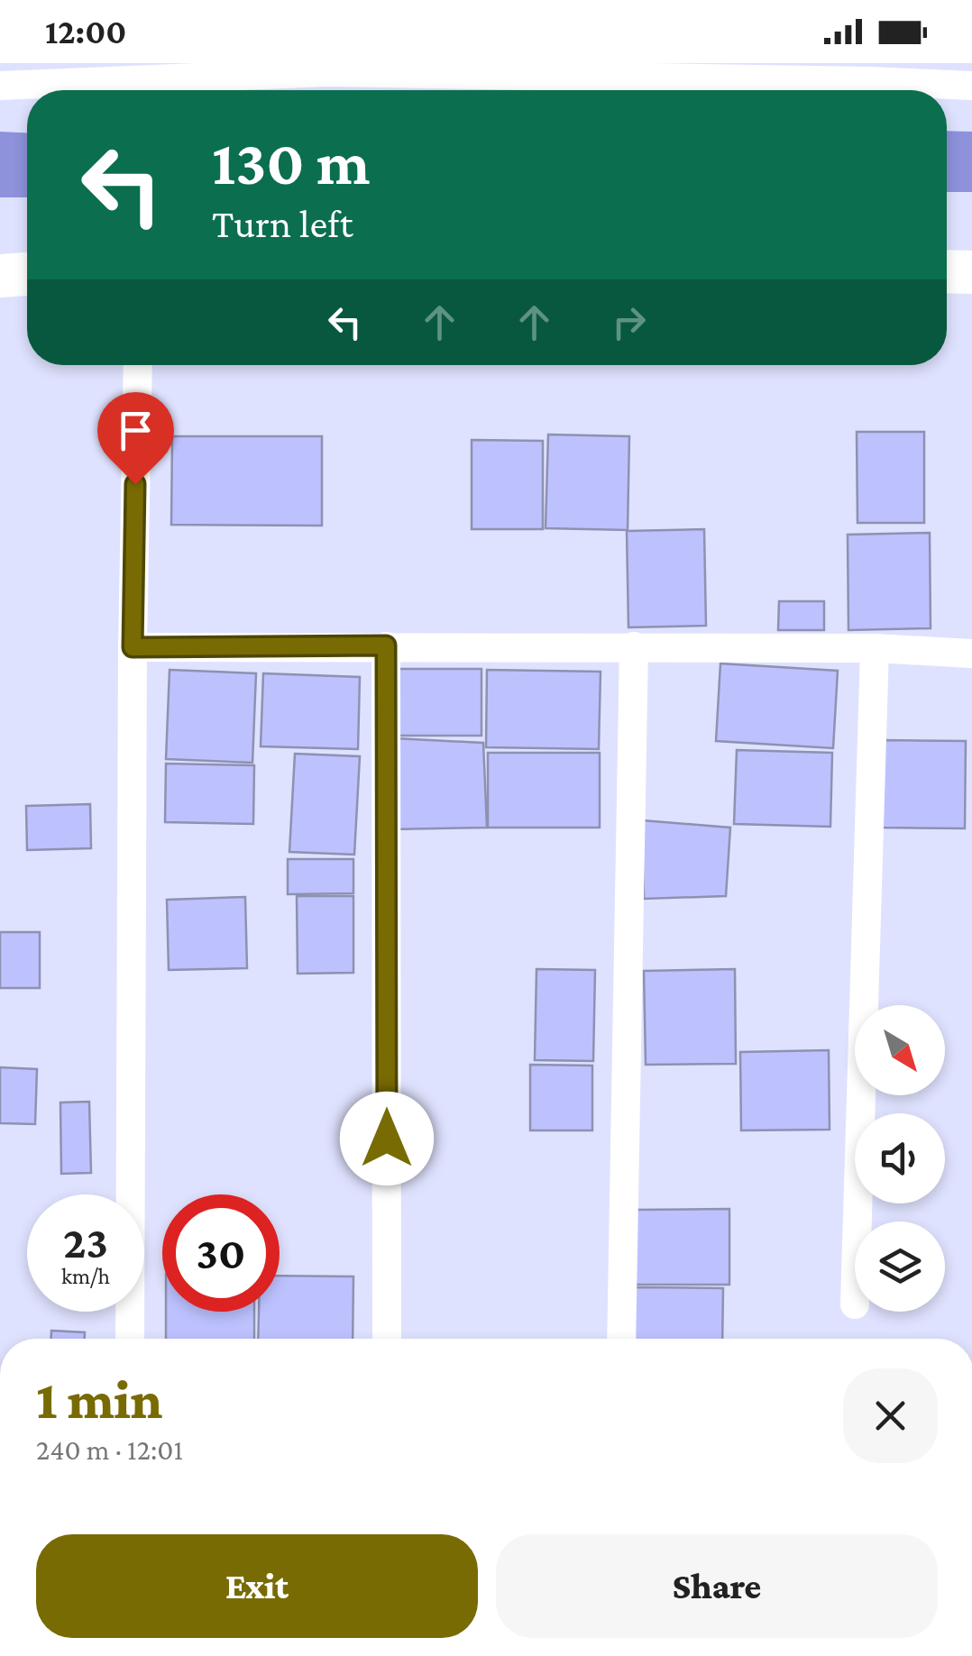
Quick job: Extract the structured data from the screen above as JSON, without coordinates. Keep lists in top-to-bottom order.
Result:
{
  "north": "bottom right",
  "page": {
    "status": "12:00",
    "turn": ["130 m", "Turn left"],
    "speed": "23 km/h",
    "limit": "30",
    "heading": ["1 min", "240 m · 12:01"],
    "buttons": ["Exit", "Share"]
  }
}
